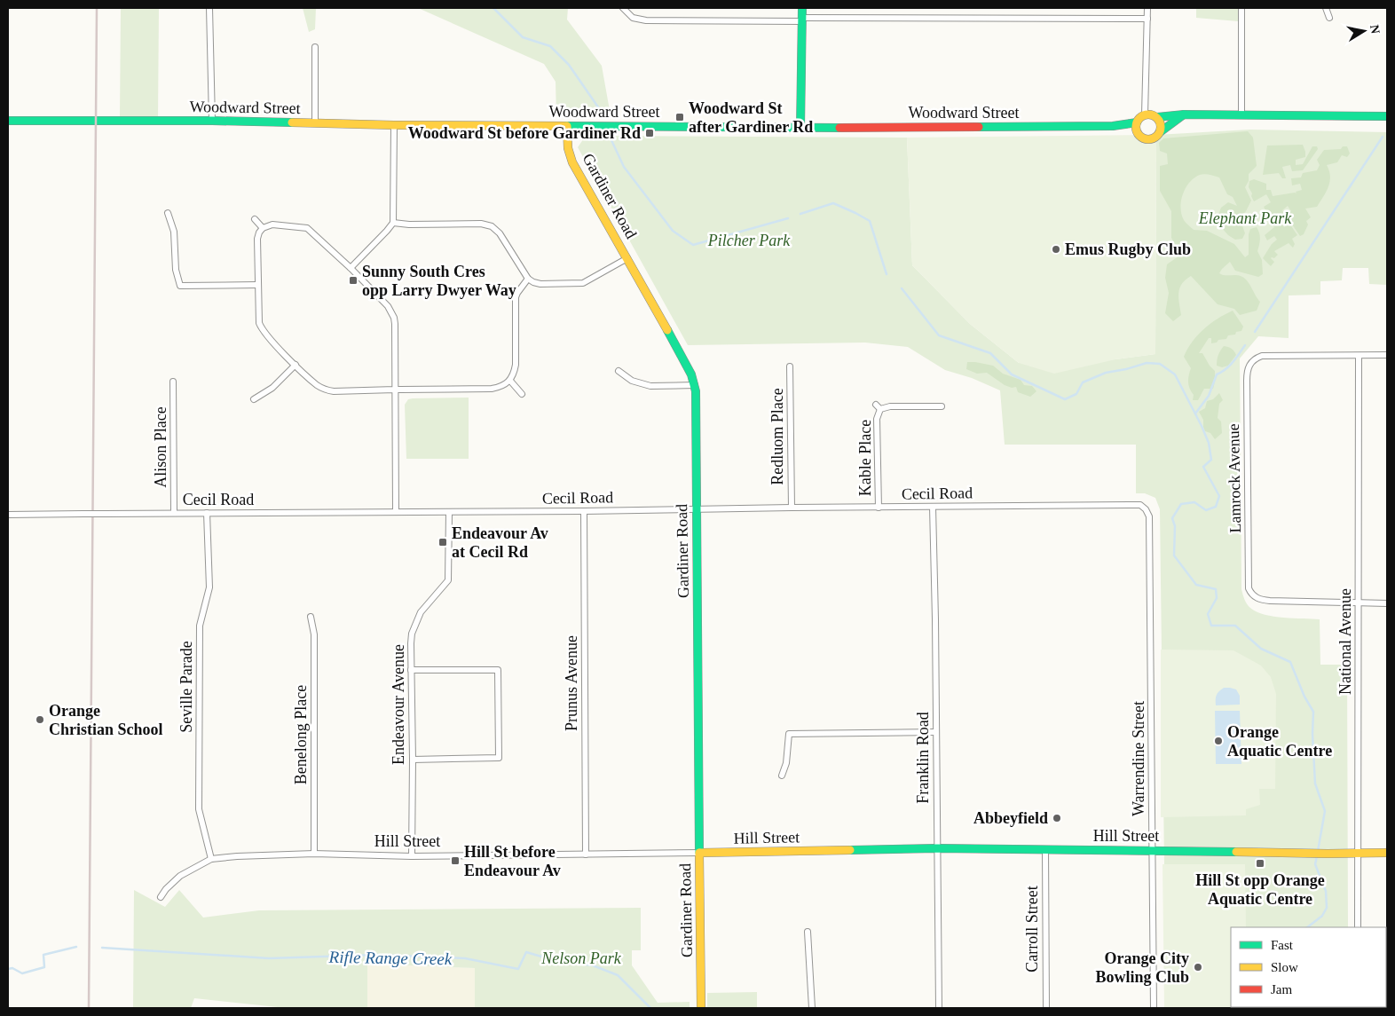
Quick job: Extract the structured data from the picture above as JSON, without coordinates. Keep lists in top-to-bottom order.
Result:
{
  "streets": {
    "street": [
      "Woodward Street",
      "Gardiner Road",
      "Redluom Place",
      "Alison Place",
      "Kable Place",
      "Lamrock Avenue",
      "Cecil Road",
      "National Avenue",
      "Prunus Avenue",
      "Seville Parade",
      "Endeavour Avenue",
      "Benelong Place",
      "Franklin Road",
      "Warrendine Street",
      "Hill Street",
      "Carroll Street"
    ]
  },
  "crossings": [
    ["Woodward Street", "Gardiner Road"],
    ["Gardiner Road", "Cecil Road"],
    ["Gardiner Road", "Hill Street"],
    ["Redluom Place", "Cecil Road"],
    ["Alison Place", "Cecil Road"],
    ["Kable Place", "Cecil Road"],
    ["Lamrock Avenue", "National Avenue"],
    ["Cecil Road", "Prunus Avenue"],
    ["Cecil Road", "Seville Parade"],
    ["Cecil Road", "Endeavour Avenue"],
    ["Cecil Road", "Franklin Road"],
    ["Cecil Road", "Warrendine Street"],
    ["National Avenue", "Hill Street"],
    ["Prunus Avenue", "Hill Street"],
    ["Seville Parade", "Hill Street"],
    ["Endeavour Avenue", "Hill Street"],
    ["Benelong Place", "Hill Street"],
    ["Franklin Road", "Hill Street"],
    ["Warrendine Street", "Hill Street"],
    ["Hill Street", "Carroll Street"]
  ],
  "water": ["Rifle Range Creek"],
  "parks": ["Elephant Park", "Pilcher Park", "Nelson Park"],
  "places": {
    "transit": [
      "Woodward St after Gardiner Rd",
      "Woodward St before Gardiner Rd",
      "Sunny South Cres opp Larry Dwyer Way",
      "Endeavour Av at Cecil Rd",
      "Hill St before Endeavour Av",
      "Hill St opp Orange Aquatic Centre"
    ],
    "other": [
      "Emus Rugby Club",
      "Orange Christian School",
      "Orange Aquatic Centre",
      "Abbeyfield",
      "Orange City Bowling Club"
    ]
  },
  "legend": ["Fast", "Slow", "Jam"],
  "north": "right"
}
